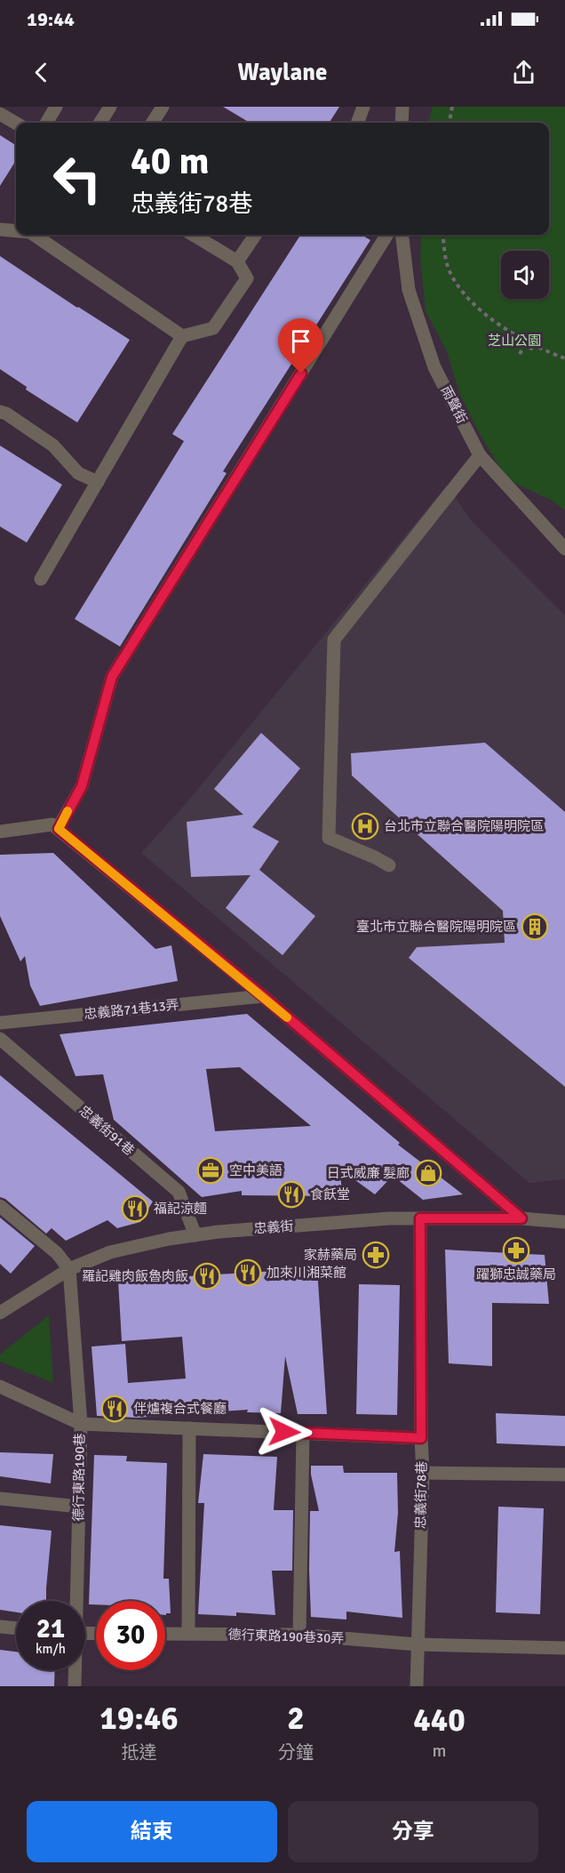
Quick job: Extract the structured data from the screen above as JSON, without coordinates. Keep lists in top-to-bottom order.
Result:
{
  "streets": {
    "street": [
      "雨聲街",
      "忠義路71巷13弄",
      "忠義街91巷",
      "忠義街",
      "德行東路190巷",
      "忠義街78巷",
      "德行東路190巷30弄"
    ]
  },
  "crossings": [
    ["忠義街91巷", "忠義街"],
    ["忠義街", "德行東路190巷"],
    ["忠義街", "忠義街78巷"],
    ["忠義街78巷", "德行東路190巷30弄"]
  ],
  "parks": ["芝山公園"],
  "places": {
    "hospital": ["台北市立聯合醫院陽明院區"],
    "building": ["臺北市立聯合醫院陽明院區"],
    "office": ["空中美語"],
    "shop": ["日式威廉 髮廊"],
    "restaurant": [
      "食飫堂",
      "福記涼麵",
      "加來川湘菜館",
      "羅記雞肉飯魯肉飯",
      "伴爐複合式餐廳"
    ],
    "pharmacy": ["躍獅忠誠藥局", "家赫藥局"]
  },
  "page": {
    "status": "19:44",
    "header": "Waylane",
    "turn": ["40 m", "忠義街78巷"],
    "speed": "21 km/h",
    "limit": "30",
    "eta": [
      "19:46",
      "抵達",
      "2",
      "分鐘",
      "440",
      "m"
    ],
    "buttons": ["結束", "分享"]
  }
}
